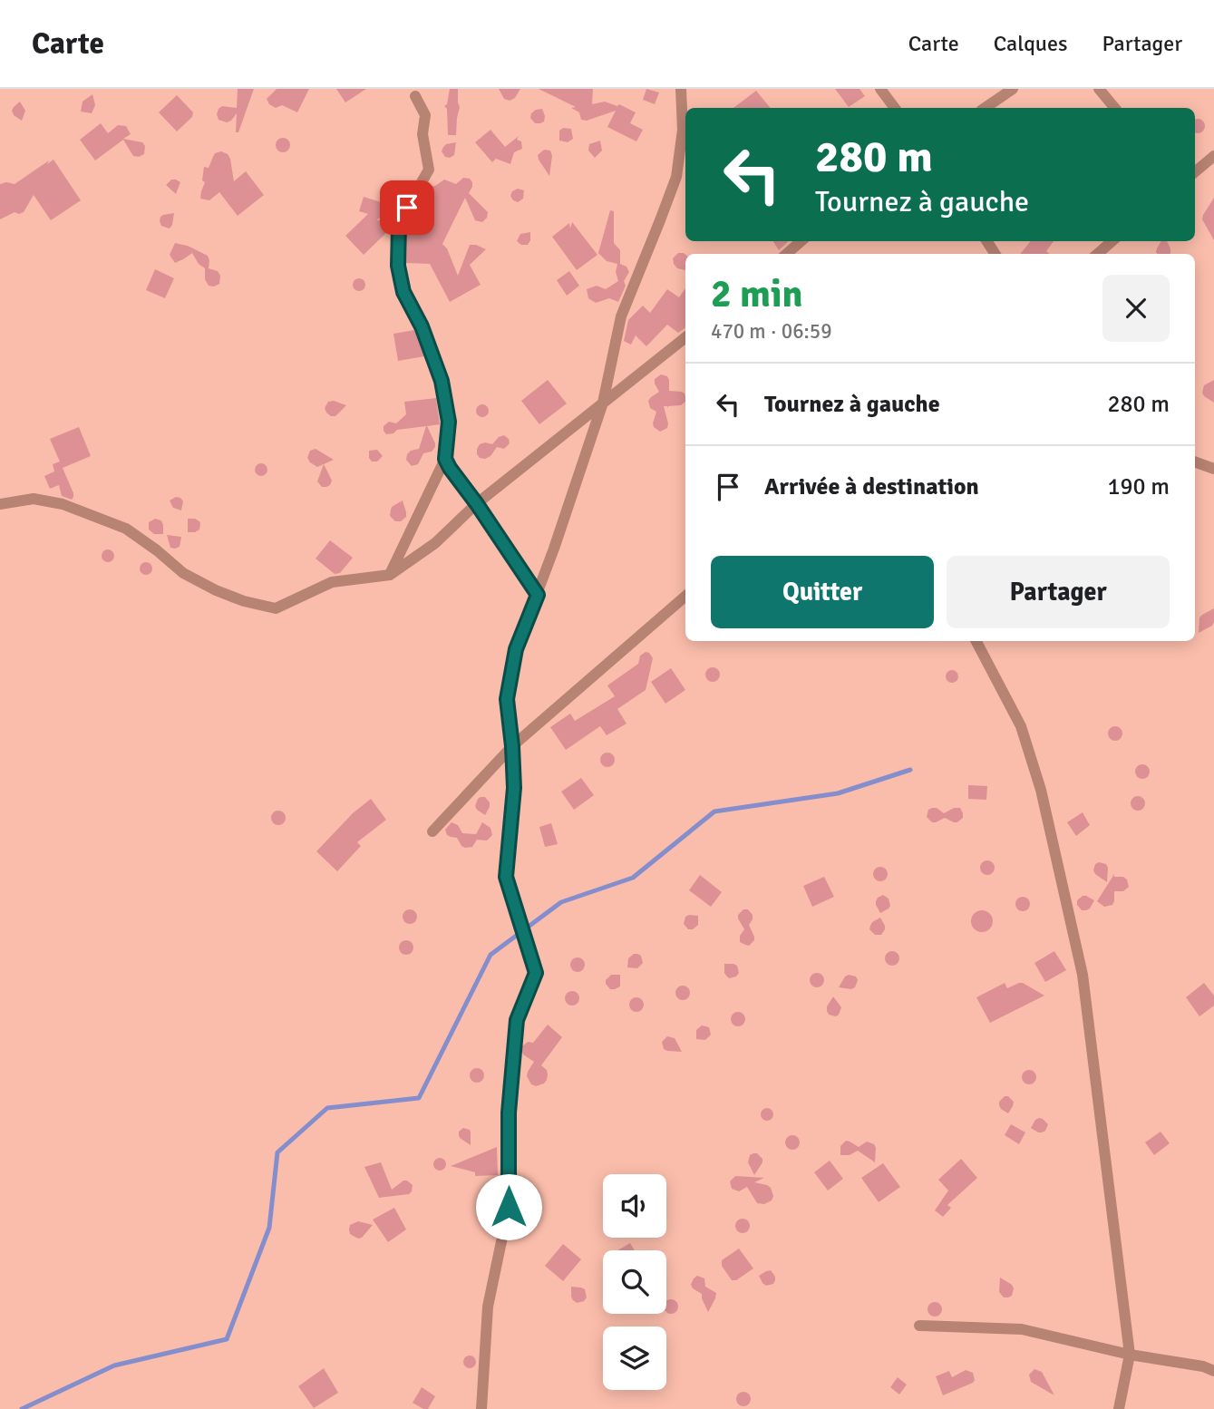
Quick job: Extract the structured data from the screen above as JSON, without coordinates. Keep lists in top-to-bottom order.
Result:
{
  "page": {
    "header": "Carte",
    "nav": ["Carte", "Calques", "Partager"],
    "turn": ["280 m", "Tournez à gauche"],
    "heading": ["2 min", "470 m · 06:59"],
    "list": [
      {
        "name": "Tournez à gauche",
        "value": "280 m"
      },
      {
        "name": "Arrivée à destination",
        "value": "190 m"
      }
    ],
    "buttons": ["Quitter", "Partager"]
  }
}
